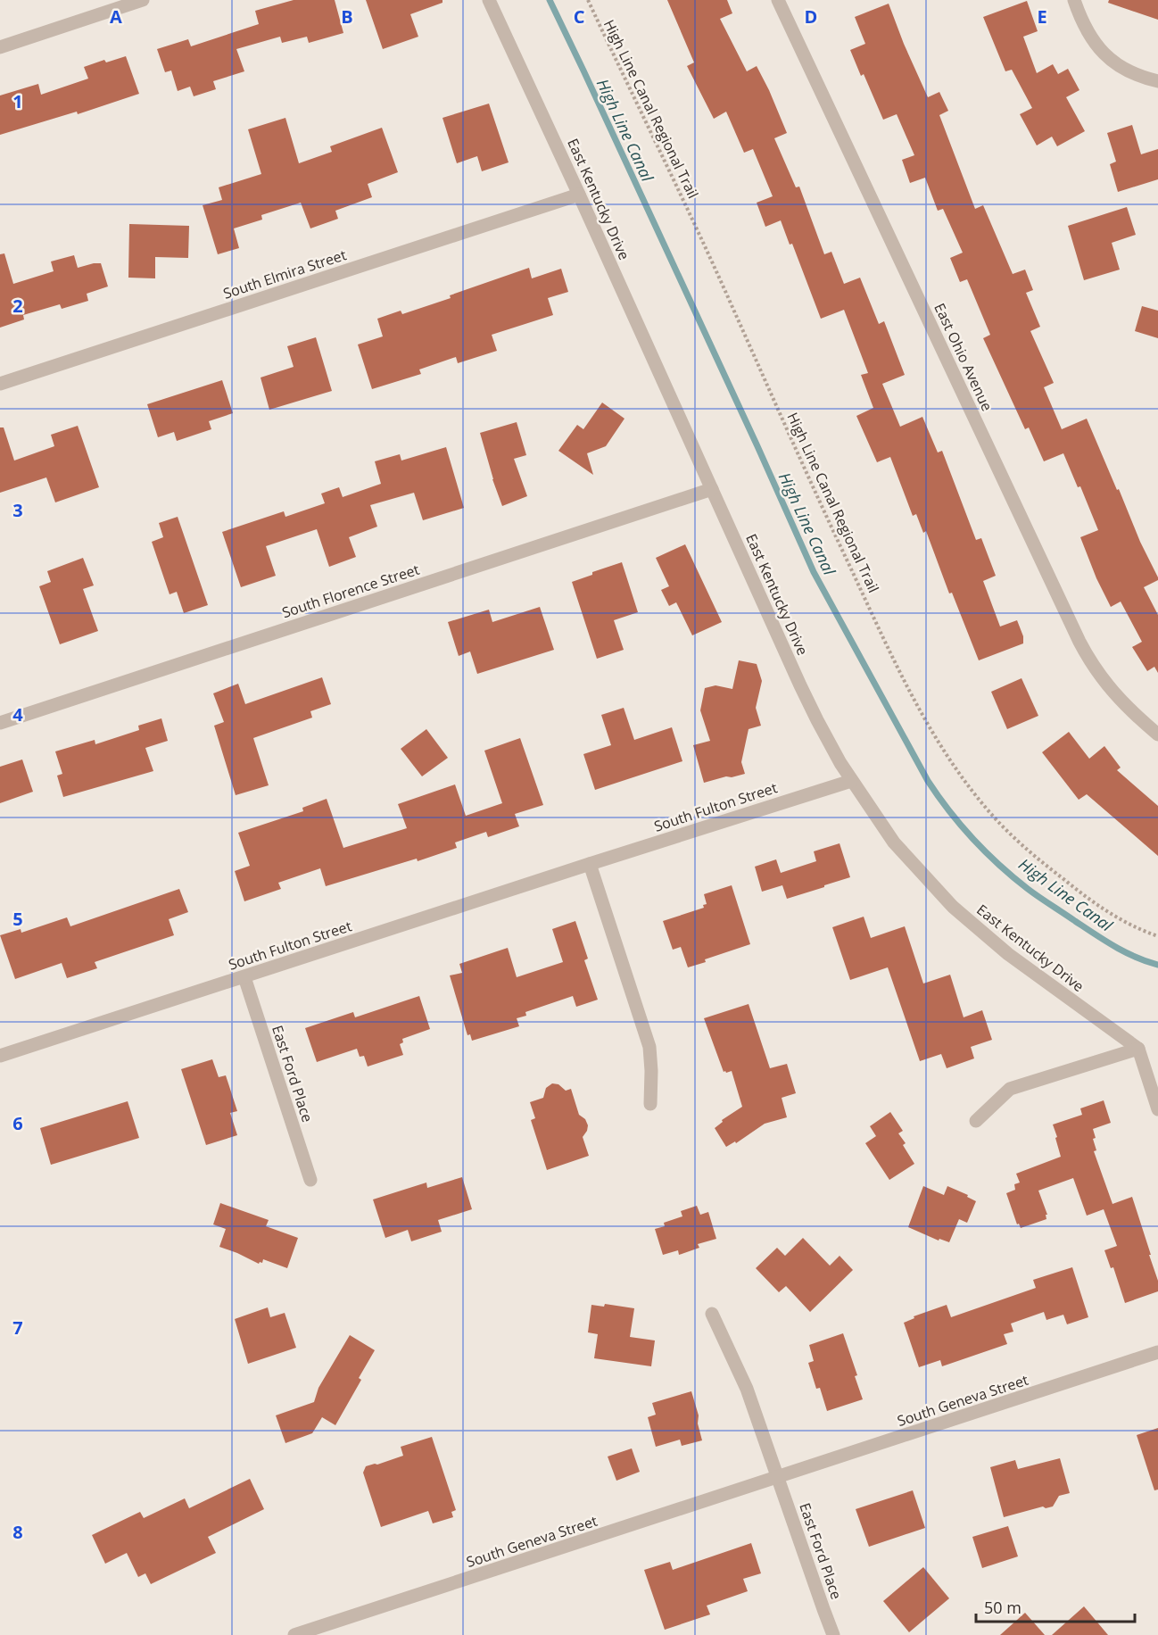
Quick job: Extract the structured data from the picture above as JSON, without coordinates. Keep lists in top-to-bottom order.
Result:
{
  "streets": {
    "street": [
      "East Kentucky Drive",
      "South Elmira Street",
      "East Ohio Avenue",
      "South Florence Street",
      "South Fulton Street",
      "East Ford Place",
      "South Geneva Street"
    ],
    "path": ["High Line Canal Regional Trail"]
  },
  "crossings": [
    ["East Kentucky Drive", "South Elmira Street"],
    ["East Kentucky Drive", "South Florence Street"],
    ["East Kentucky Drive", "South Fulton Street"],
    ["South Fulton Street", "East Ford Place"],
    ["East Ford Place", "South Geneva Street"]
  ],
  "water": ["High Line Canal"],
  "scale_bar": "50 m",
  "grid": {
    "columns": [
      "A",
      "B",
      "C",
      "D",
      "E"
    ],
    "rows": [
      "1",
      "2",
      "3",
      "4",
      "5",
      "6",
      "7",
      "8"
    ]
  }
}
